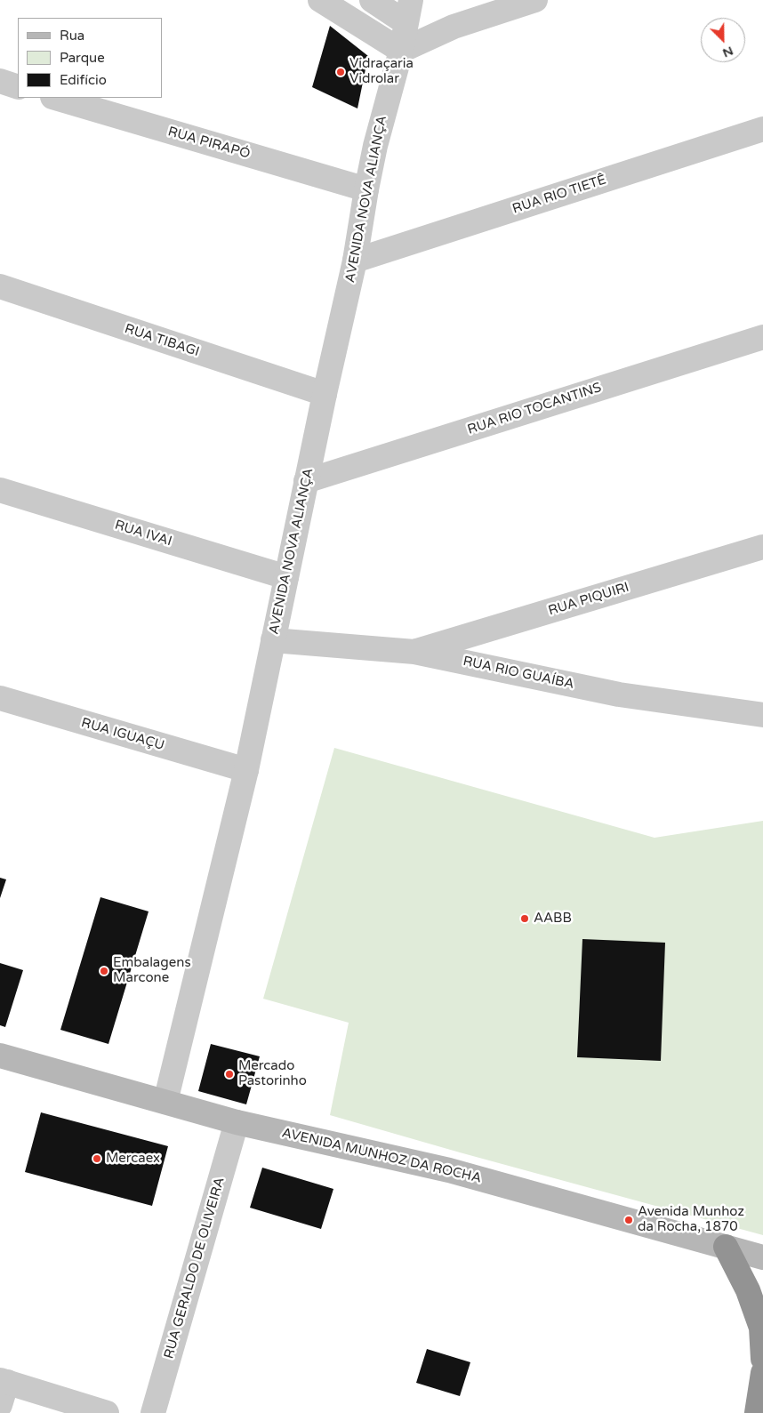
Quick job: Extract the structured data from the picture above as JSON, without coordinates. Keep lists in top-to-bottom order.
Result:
{
  "streets": {
    "main road": ["AVENIDA MUNHOZ DA ROCHA"],
    "street": [
      "RUA PIRAPÓ",
      "RUA RIO TIETÊ",
      "AVENIDA NOVA ALIANÇA",
      "RUA TIBAGI",
      "RUA RIO TOCANTINS",
      "RUA IVAI",
      "RUA PIQUIRI",
      "RUA RIO GUAÍBA",
      "RUA IGUAÇU",
      "RUA GERALDO DE OLIVEIRA"
    ]
  },
  "crossings": [
    ["RUA PIRAPÓ", "AVENIDA NOVA ALIANÇA"],
    ["RUA RIO TIETÊ", "AVENIDA NOVA ALIANÇA"],
    ["AVENIDA NOVA ALIANÇA", "RUA TIBAGI"],
    ["AVENIDA NOVA ALIANÇA", "RUA RIO TOCANTINS"],
    ["AVENIDA NOVA ALIANÇA", "RUA IVAI"],
    ["AVENIDA NOVA ALIANÇA", "RUA RIO GUAÍBA"],
    ["AVENIDA NOVA ALIANÇA", "RUA IGUAÇU"],
    ["AVENIDA NOVA ALIANÇA", "AVENIDA MUNHOZ DA ROCHA"],
    ["RUA PIQUIRI", "RUA RIO GUAÍBA"],
    ["AVENIDA MUNHOZ DA ROCHA", "RUA GERALDO DE OLIVEIRA"]
  ],
  "places": [
    "Vidraçaria Vidrolar",
    "AABB",
    "Embalagens Marcone",
    "Mercado Pastorinho",
    "Mercaex",
    "Avenida Munhoz da Rocha, 1870"
  ],
  "legend": ["Rua", "Parque", "Edifício"],
  "north": "bottom right"
}
